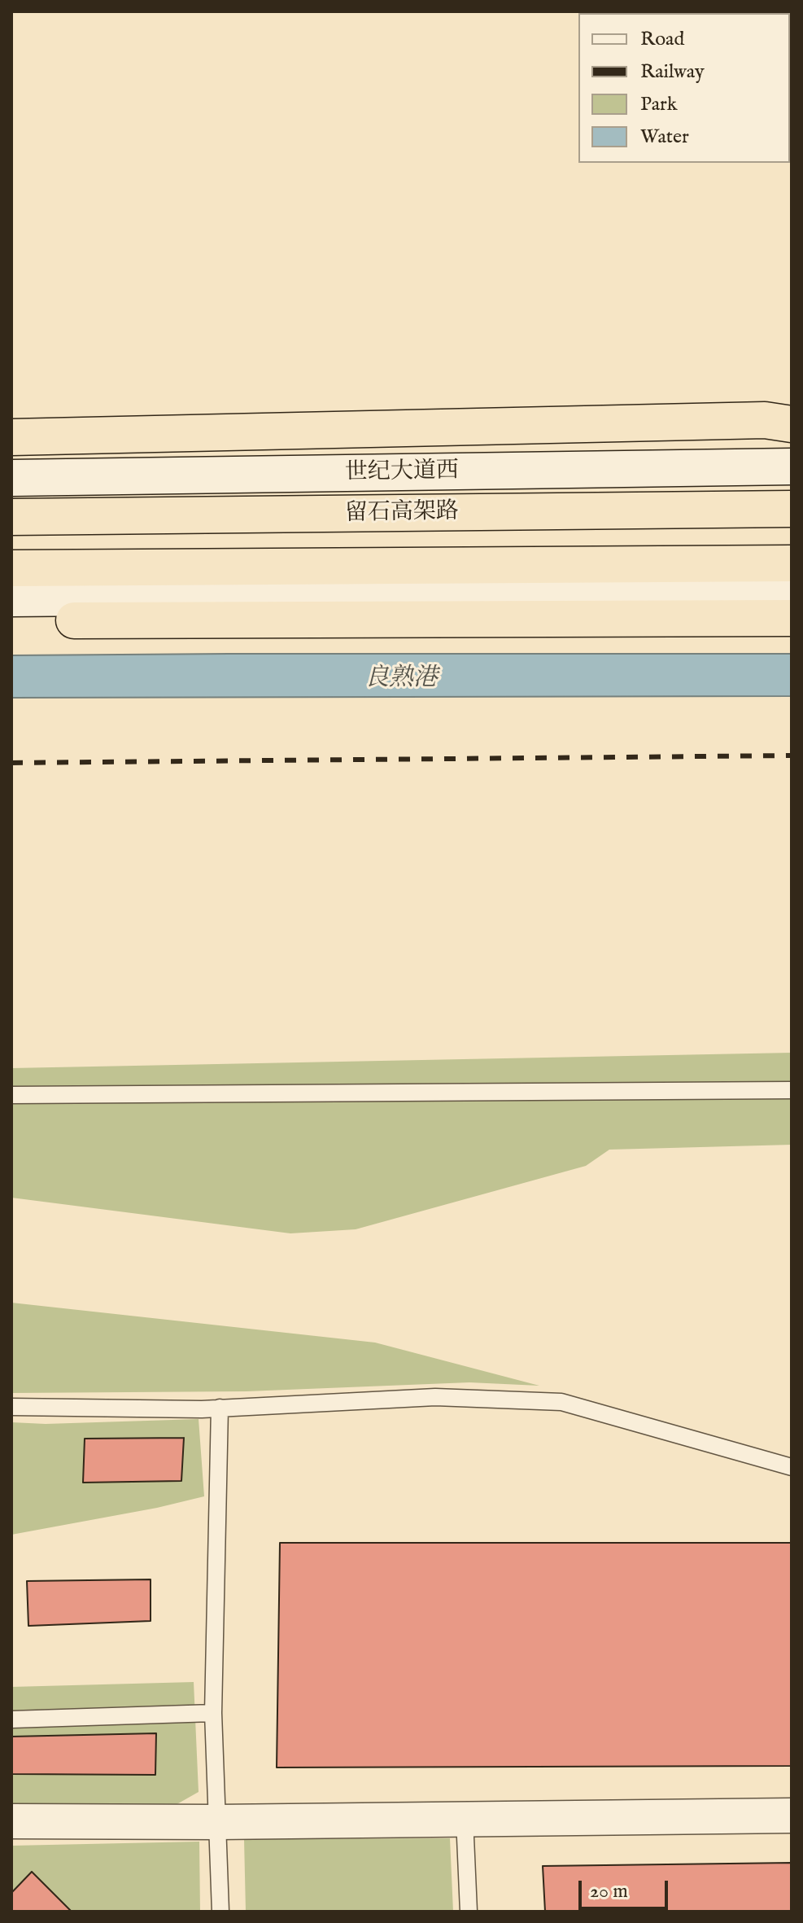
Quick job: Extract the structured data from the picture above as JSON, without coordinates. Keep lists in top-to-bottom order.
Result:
{
  "streets": {
    "highway": ["留石高架路"],
    "main road": ["世纪大道西"]
  },
  "water": ["良熟港"],
  "legend": [
    "Road",
    "Railway",
    "Park",
    "Water"
  ],
  "scale_bar": "20 m"
}
